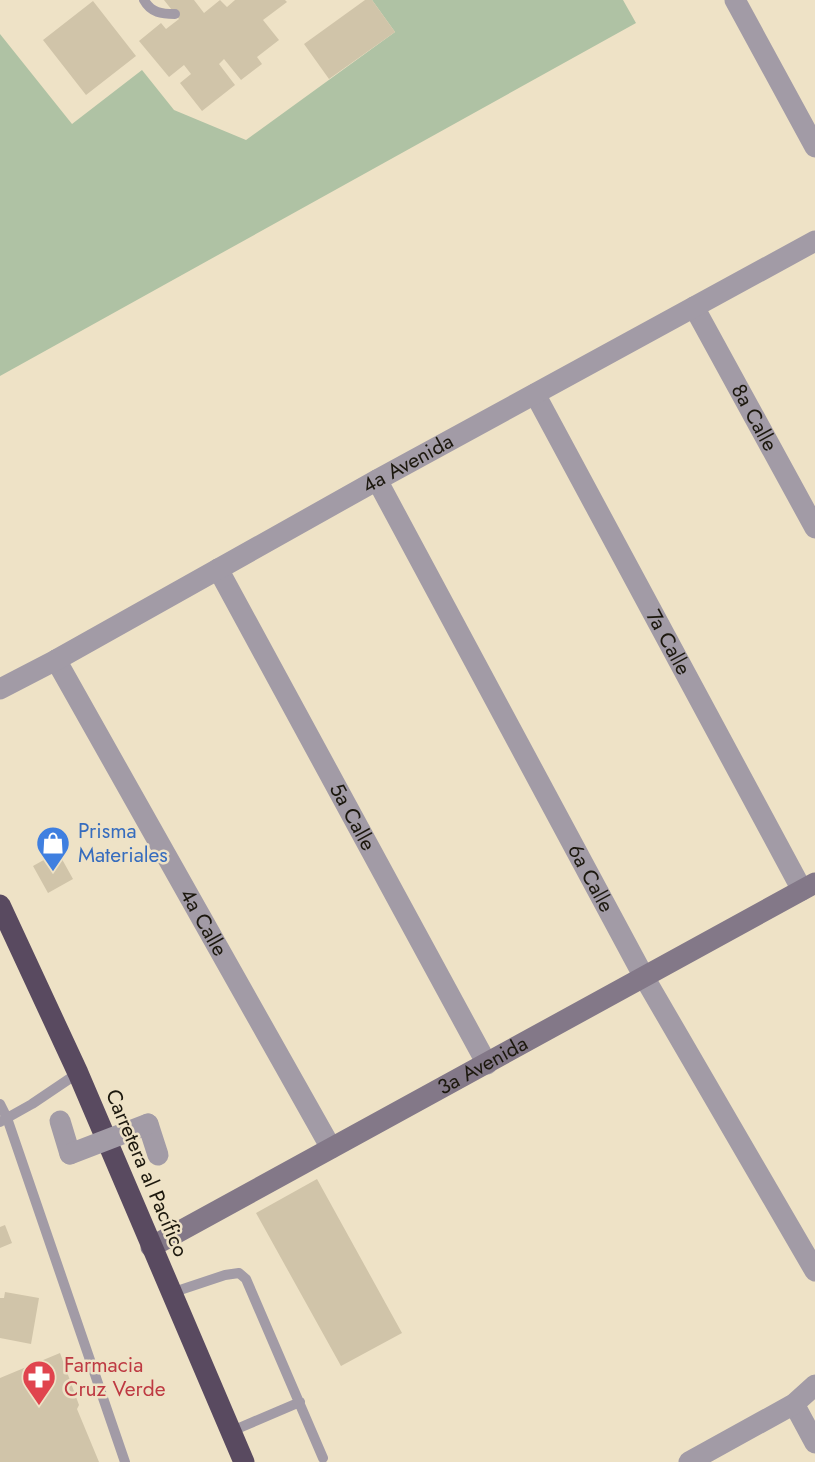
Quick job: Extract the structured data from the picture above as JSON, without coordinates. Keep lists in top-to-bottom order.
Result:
{
  "streets": {
    "highway": ["Carretera al Pacífico"],
    "street": [
      "8a Calle",
      "4a Avenida",
      "7a Calle",
      "5a Calle",
      "6a Calle",
      "4a Calle",
      "3a Avenida"
    ]
  },
  "crossings": [
    ["8a Calle", "4a Avenida"],
    ["4a Avenida", "7a Calle"],
    ["4a Avenida", "5a Calle"],
    ["4a Avenida", "6a Calle"],
    ["4a Avenida", "4a Calle"],
    ["7a Calle", "3a Avenida"],
    ["5a Calle", "3a Avenida"],
    ["6a Calle", "3a Avenida"],
    ["4a Calle", "3a Avenida"],
    ["3a Avenida", "Carretera al Pacífico"]
  ],
  "places": {
    "shop": ["Prisma Materiales"],
    "pharmacy": ["Farmacia Cruz Verde"]
  }
}
